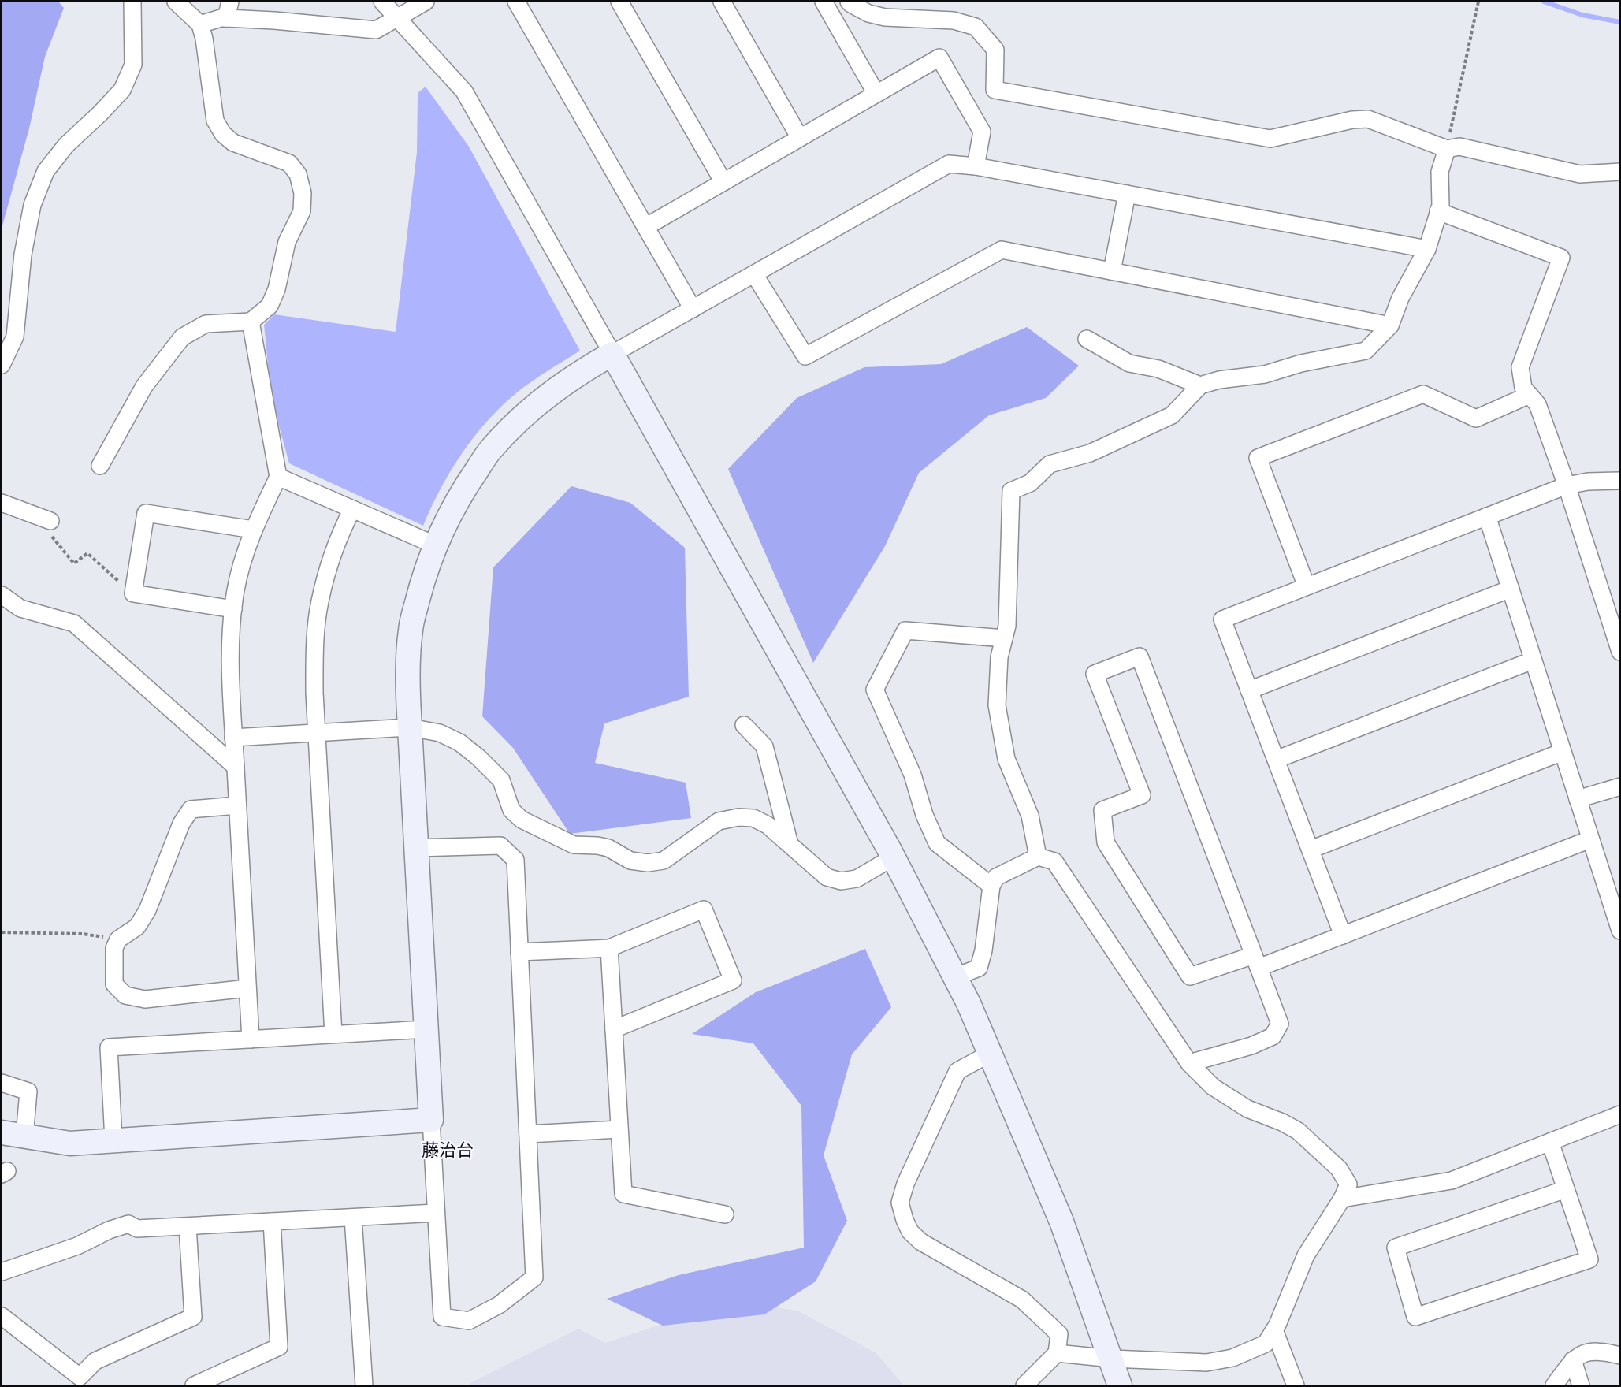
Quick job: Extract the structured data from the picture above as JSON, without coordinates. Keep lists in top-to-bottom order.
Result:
{
  "districts": ["藤治台"]
}
